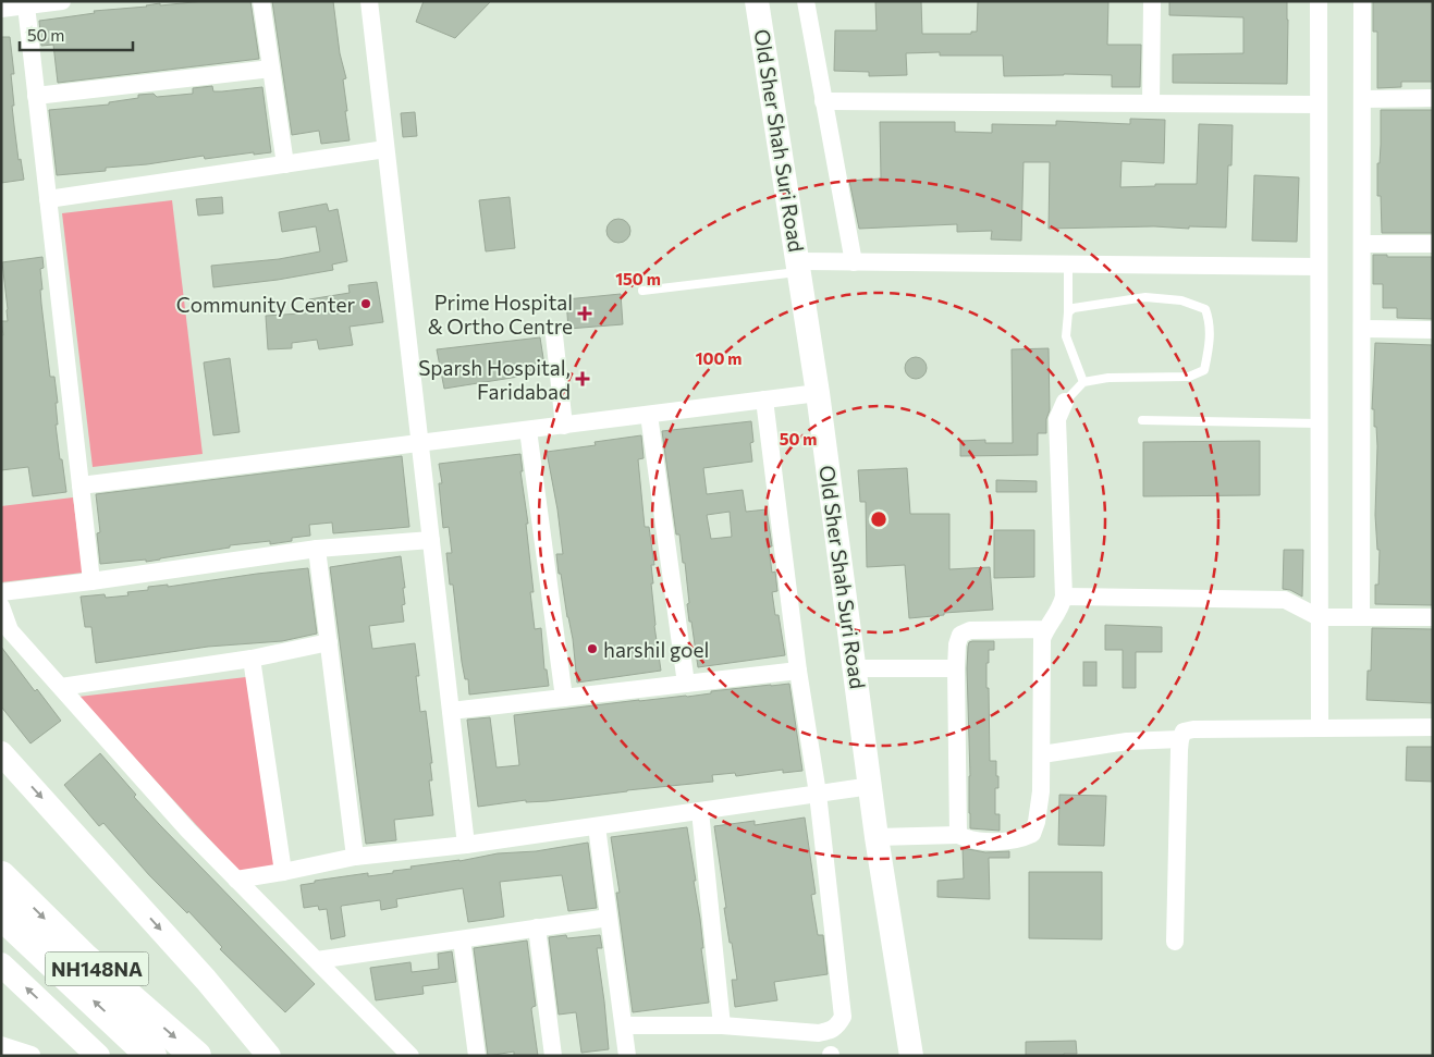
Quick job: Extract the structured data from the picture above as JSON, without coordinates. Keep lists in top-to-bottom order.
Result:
{
  "streets": {
    "highway": ["NH148NA"],
    "street": ["Old Sher Shah Suri Road"]
  },
  "places": {
    "other": ["Community Center", "harshil goel"],
    "health": ["Prime Hospital & Ortho Centre", "Sparsh Hospital, Faridabad"]
  },
  "scale_bar": "50 m",
  "rings": ["150 m", "100 m", "50 m"]
}
